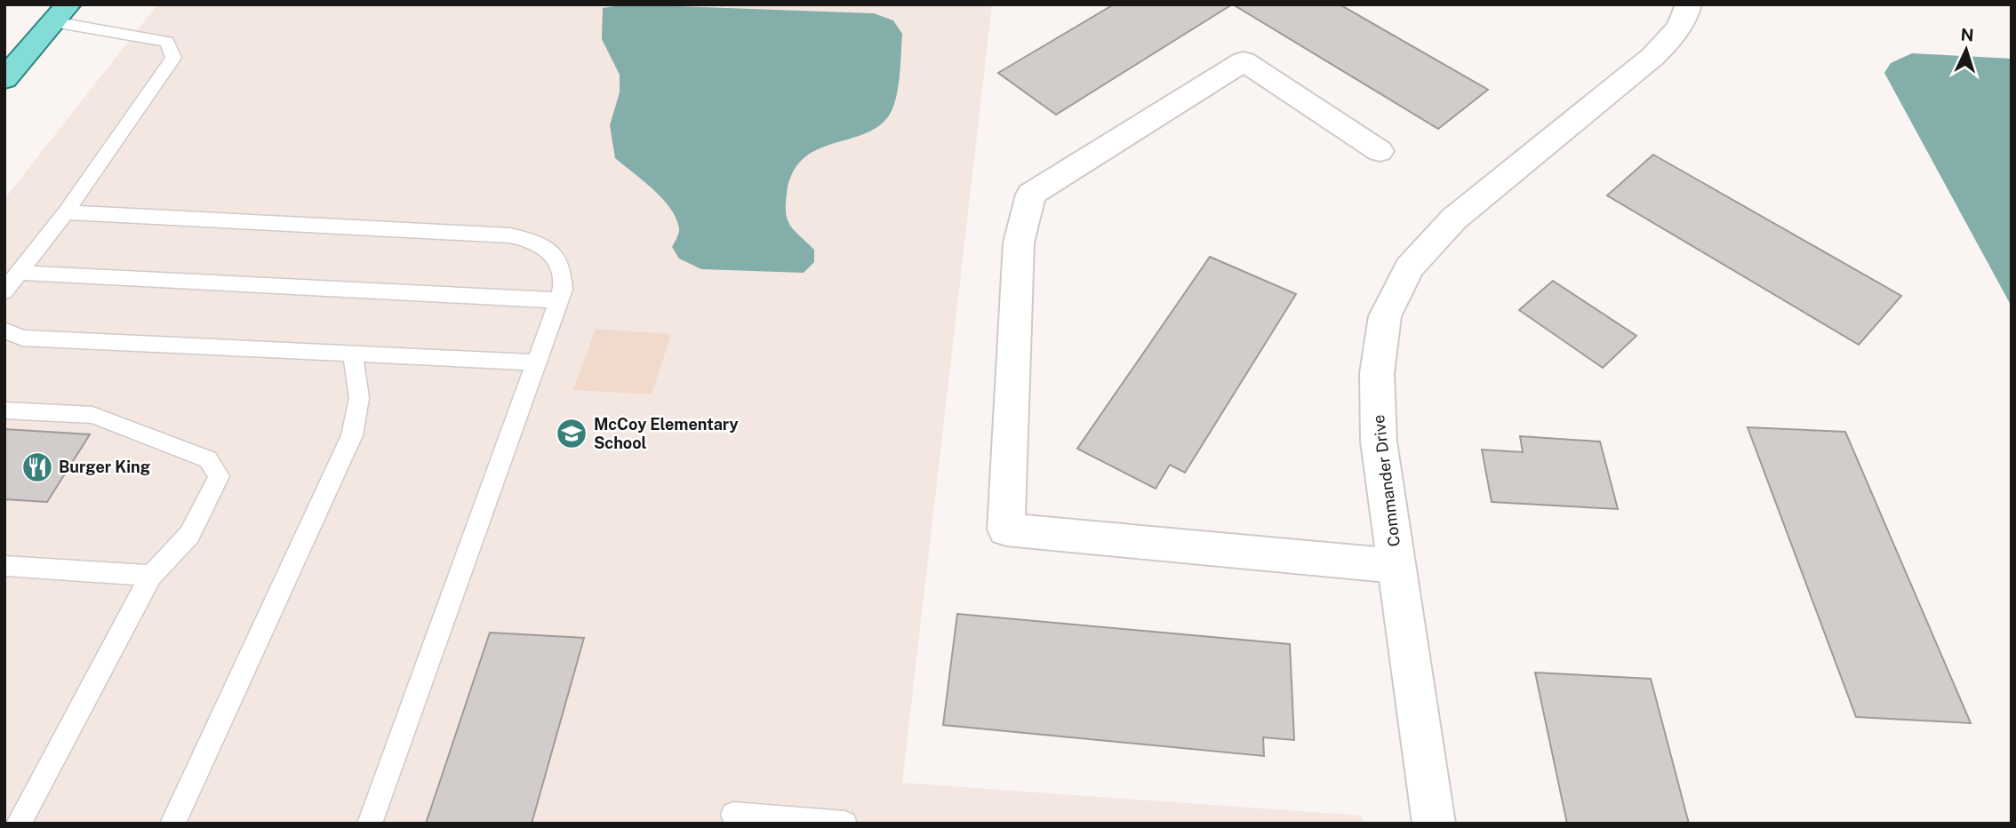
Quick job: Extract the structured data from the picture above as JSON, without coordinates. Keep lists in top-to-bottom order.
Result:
{
  "streets": {
    "street": ["Commander Drive"]
  },
  "places": {
    "school or university": ["McCoy Elementary School"],
    "restaurant": ["Burger King"]
  },
  "north": "top"
}
